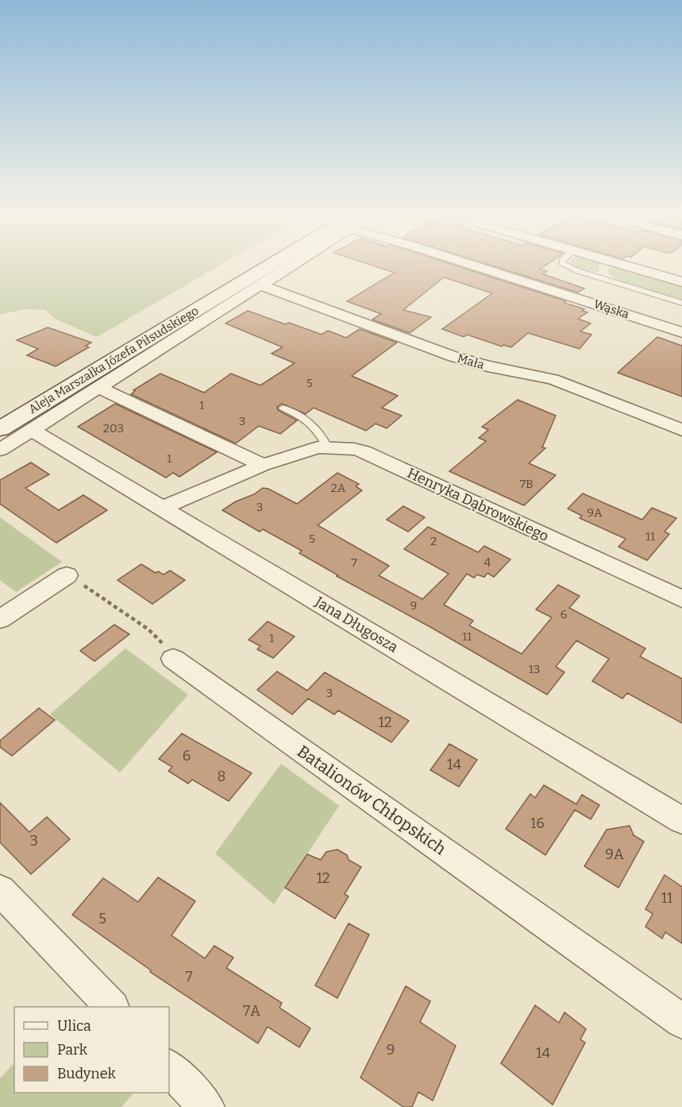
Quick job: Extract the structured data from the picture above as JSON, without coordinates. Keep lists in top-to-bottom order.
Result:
{
  "streets": {
    "main road": ["Aleja Marszałka Józefa Piłsudskiego"],
    "street": [
      "Wąska",
      "Mała",
      "Henryka Dąbrowskiego",
      "Jana Długosza",
      "Batalionów Chłopskich"
    ]
  },
  "crossings": [
    ["Henryka Dąbrowskiego", "Jana Długosza"]
  ],
  "house_numbers": [
    "5",
    "1",
    "3",
    "203",
    "1",
    "7B",
    "2A",
    "3",
    "9A",
    "11",
    "5",
    "2",
    "7",
    "4",
    "9",
    "6",
    "11",
    "1",
    "13",
    "3",
    "12",
    "6",
    "14",
    "8",
    "16",
    "3",
    "9A",
    "12",
    "11",
    "5",
    "7",
    "7A",
    "9",
    "14"
  ],
  "legend": ["Ulica", "Park", "Budynek"]
}
